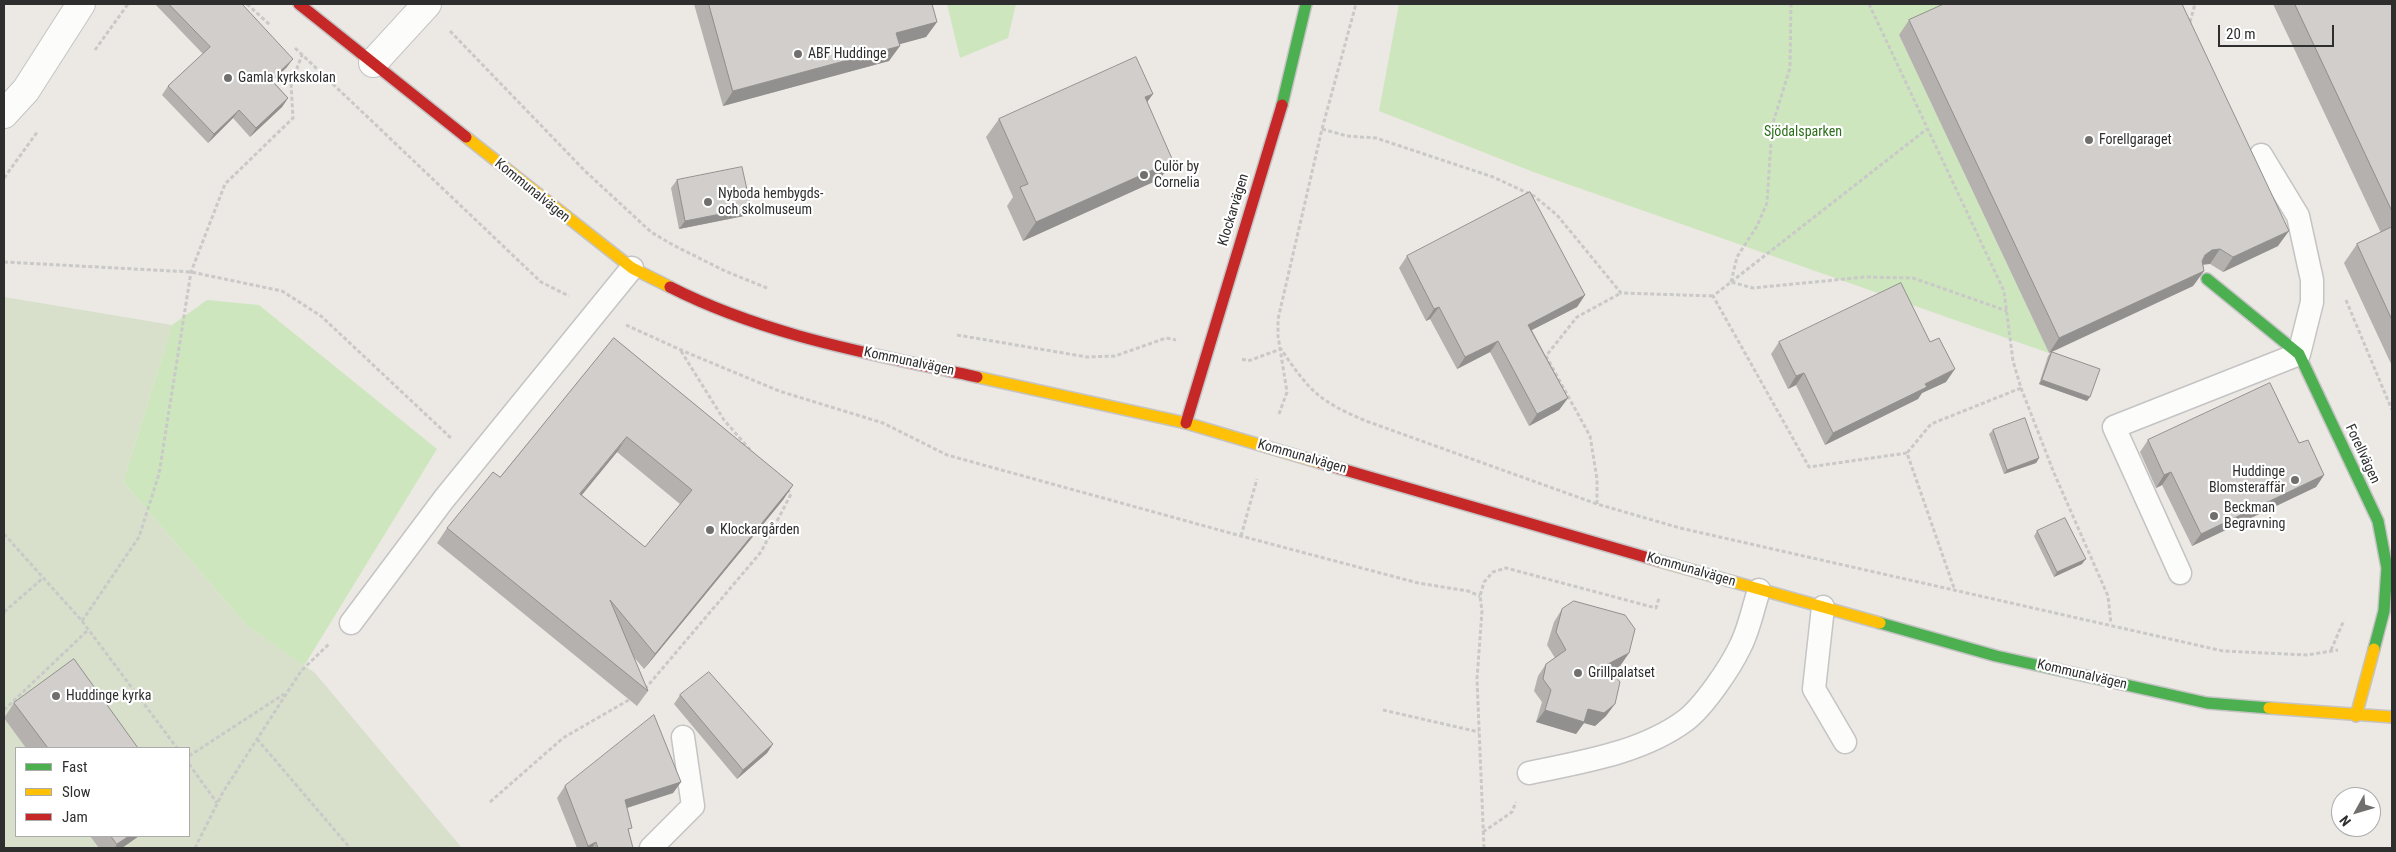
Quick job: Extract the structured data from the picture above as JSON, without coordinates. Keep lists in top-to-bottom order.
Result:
{
  "streets": {
    "street": ["Kommunalvägen", "Klockarvägen", "Forellvägen"]
  },
  "crossings": [
    ["Kommunalvägen", "Klockarvägen"],
    ["Kommunalvägen", "Forellvägen"]
  ],
  "parks": ["Sjödalsparken"],
  "places": [
    "ABF Huddinge",
    "Gamla kyrkskolan",
    "Forellgaraget",
    "Culör by Cornelia",
    "Nyboda hembygds- och skolmuseum",
    "Huddinge Blomsteraffär",
    "Beckman Begravning",
    "Klockargården",
    "Grillpalatset",
    "Huddinge kyrka"
  ],
  "legend": ["Fast", "Slow", "Jam"],
  "scale_bar": "20 m",
  "north": "bottom left"
}
